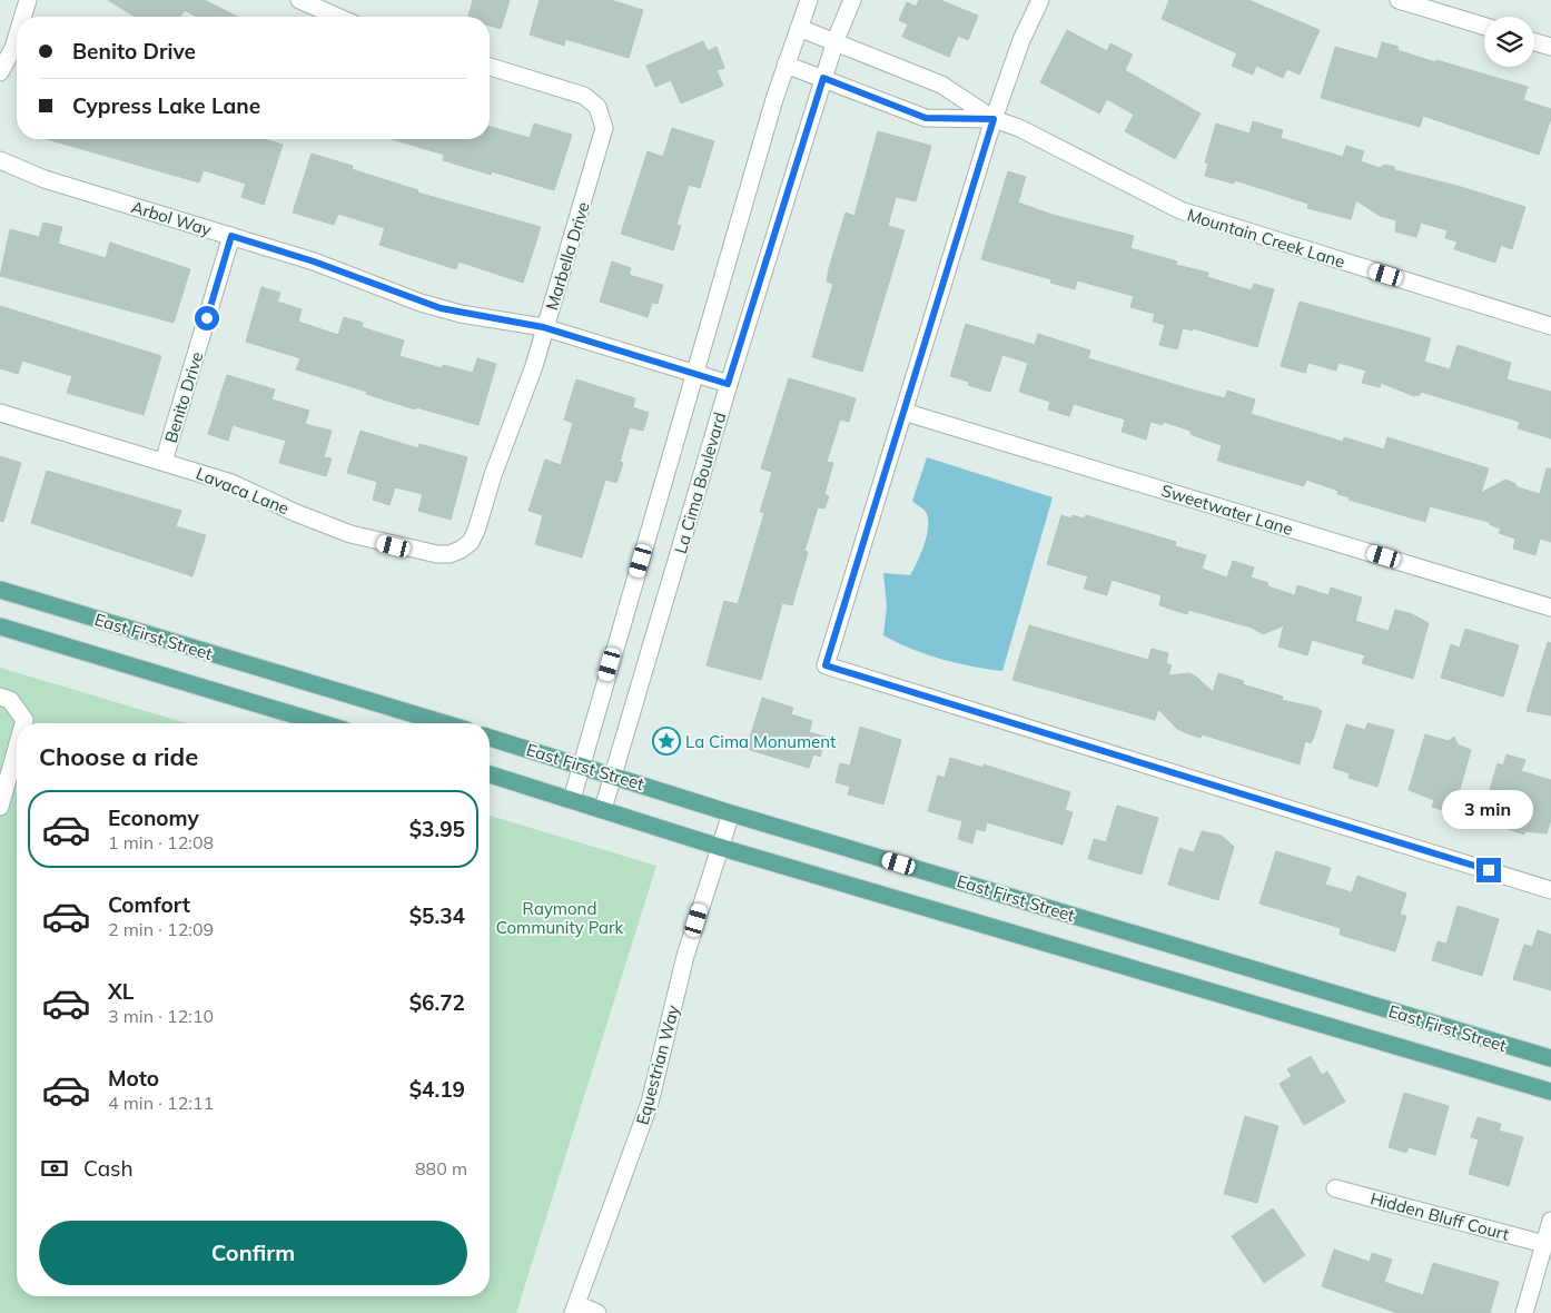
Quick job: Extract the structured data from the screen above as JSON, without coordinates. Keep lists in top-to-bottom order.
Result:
{
  "streets": {
    "main road": ["East First Street"],
    "street": [
      "Arbol Way",
      "Mountain Creek Lane",
      "Marbella Drive",
      "Benito Drive",
      "La Cima Boulevard",
      "Lavaca Lane",
      "Sweetwater Lane",
      "Equestrian Way",
      "Hidden Bluff Court"
    ]
  },
  "crossings": [
    ["Arbol Way", "Marbella Drive"],
    ["Arbol Way", "Benito Drive"],
    ["Arbol Way", "La Cima Boulevard"],
    ["Mountain Creek Lane", "La Cima Boulevard"],
    ["Marbella Drive", "Lavaca Lane"],
    ["Benito Drive", "Lavaca Lane"],
    ["La Cima Boulevard", "East First Street"],
    ["East First Street", "Equestrian Way"]
  ],
  "parks": ["Raymond Community Park"],
  "places": {
    "place": ["La Cima Monument"]
  },
  "page": {
    "banner": ["Benito Drive", "Cypress Lake Lane"],
    "heading": "Choose a ride",
    "bubble": "3 min",
    "list": [
      {
        "name": "Economy",
        "note": "1 min · 12:08",
        "value": "$3.95"
      },
      {
        "name": "Comfort",
        "note": "2 min · 12:09",
        "value": "$5.34"
      },
      {
        "name": "XL",
        "note": "3 min · 12:10",
        "value": "$6.72"
      },
      {
        "name": "Moto",
        "note": "4 min · 12:11",
        "value": "$4.19"
      }
    ],
    "pay": ["Cash", "880 m"],
    "buttons": "Confirm"
  }
}
